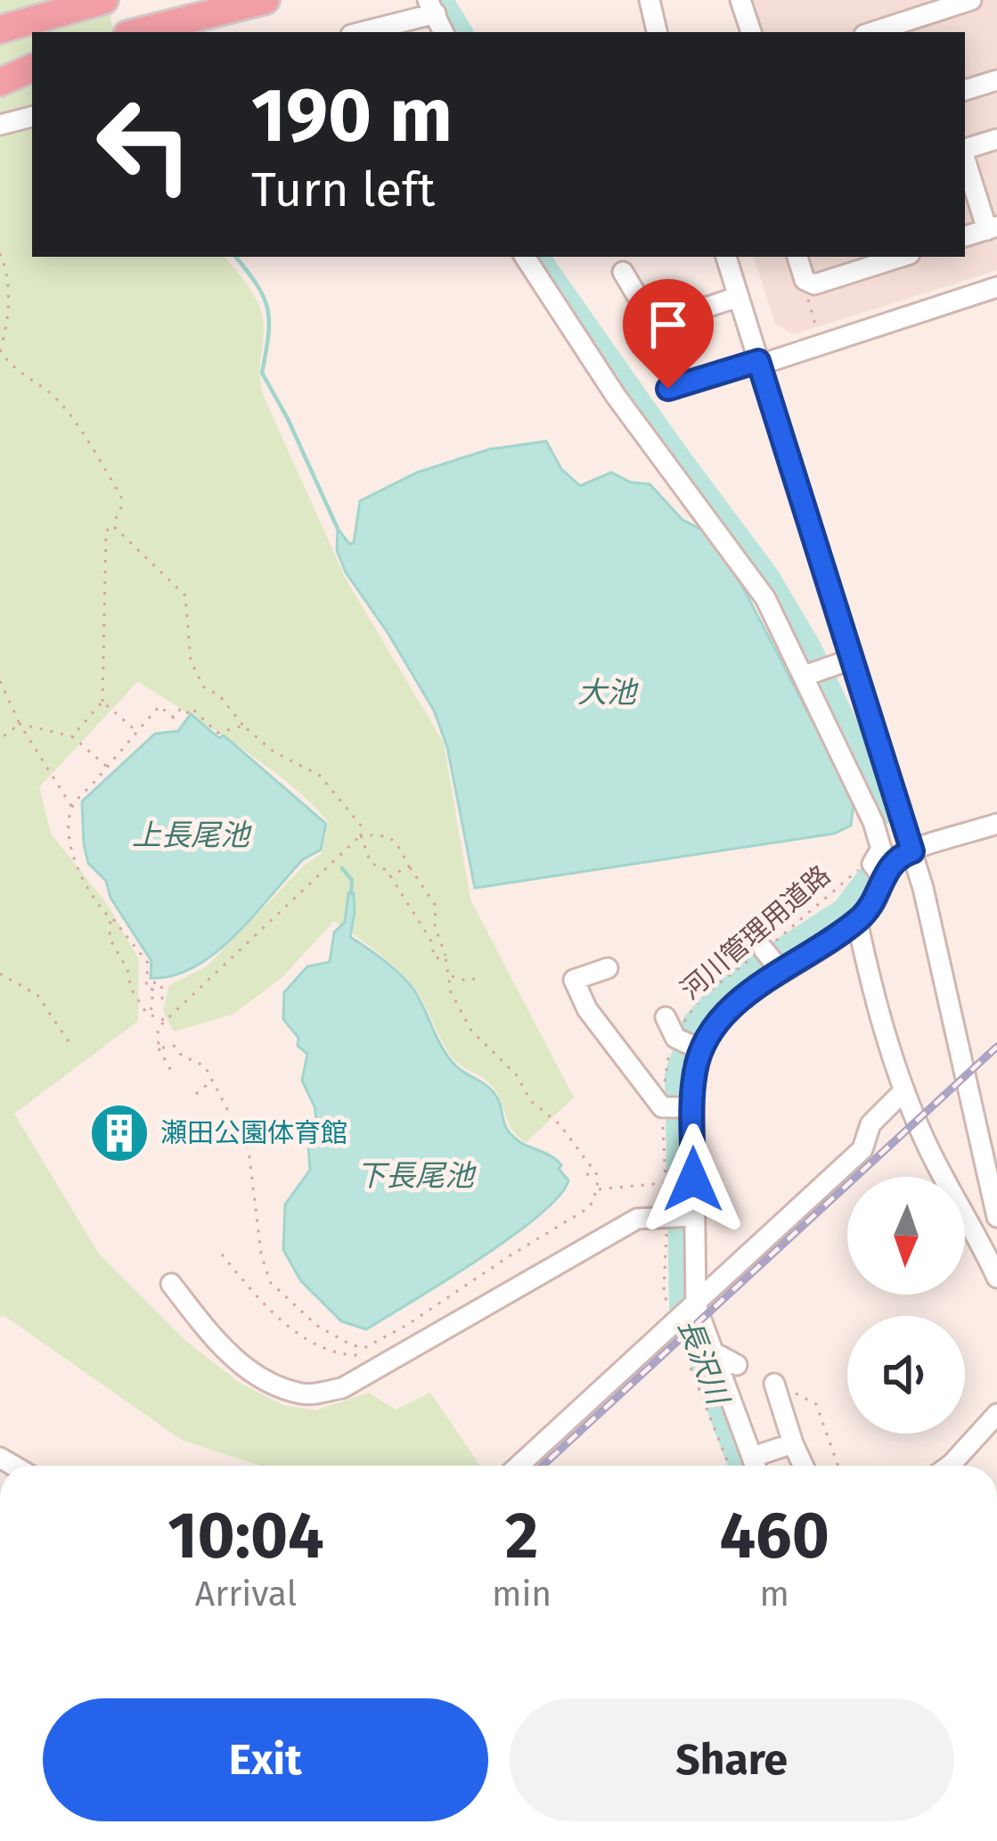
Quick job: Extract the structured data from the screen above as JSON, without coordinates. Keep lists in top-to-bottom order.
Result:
{
  "streets": {
    "path": ["河川管理用道路"]
  },
  "water": [
    "大池",
    "上長尾池",
    "下長尾池",
    "長沢川"
  ],
  "places": {
    "building": ["瀬田公園体育館"]
  },
  "north": "bottom",
  "page": {
    "turn": ["190 m", "Turn left"],
    "eta": [
      "10:04",
      "Arrival",
      "2",
      "min",
      "460",
      "m"
    ],
    "buttons": ["Exit", "Share"]
  }
}
